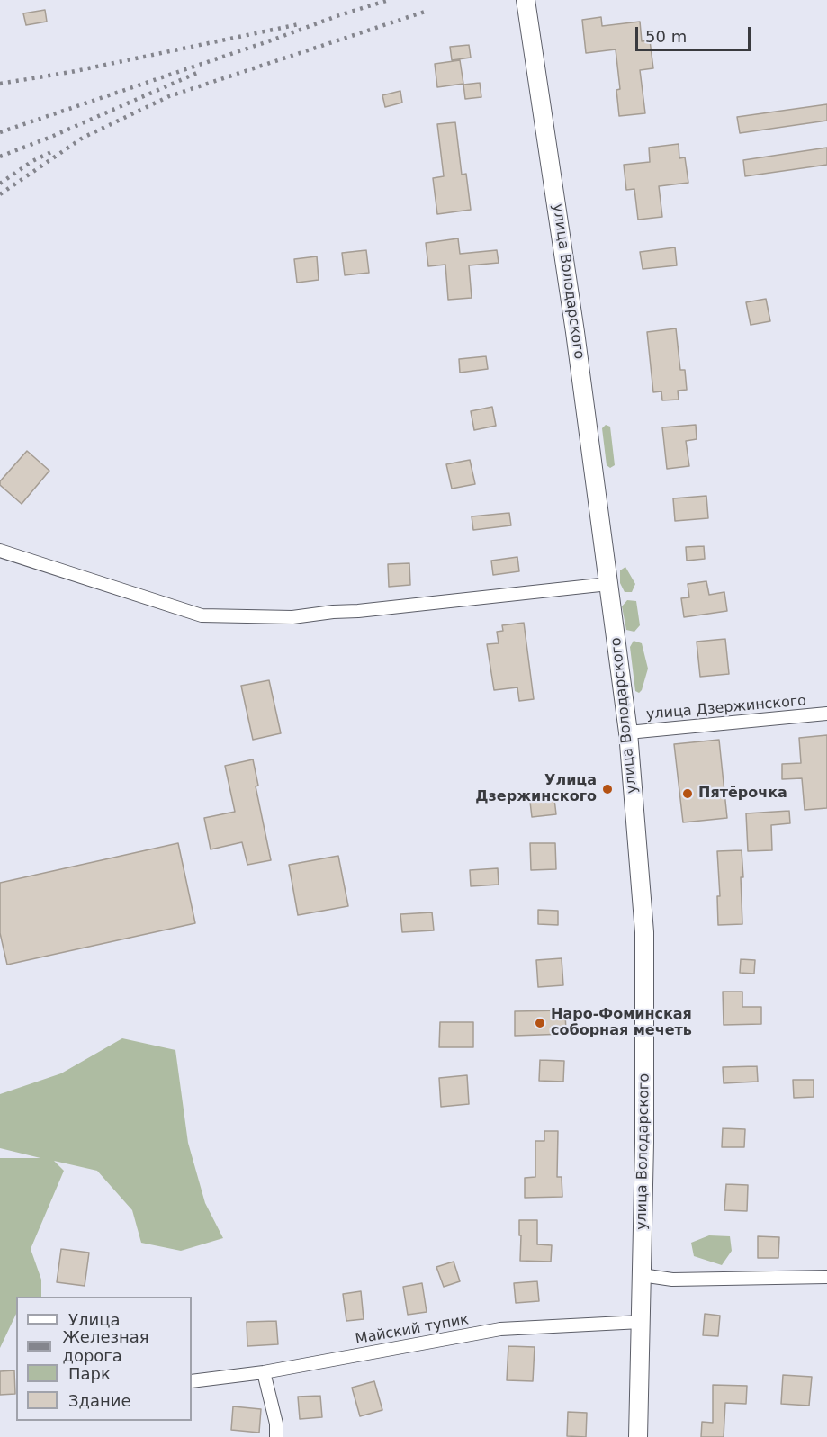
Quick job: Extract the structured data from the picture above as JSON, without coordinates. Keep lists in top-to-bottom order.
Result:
{
  "streets": {
    "main road": ["улица Володарского"],
    "street": ["улица Дзержинского", "Майский тупик"]
  },
  "crossings": [
    ["улица Володарского", "улица Дзержинского"],
    ["улица Володарского", "Майский тупик"]
  ],
  "places": ["Улица Дзержинского", "Пятёрочка", "Наро-Фоминская соборная мечеть"],
  "legend": [
    "Улица",
    "Железная дорога",
    "Парк",
    "Здание"
  ],
  "scale_bar": "50 m"
}
